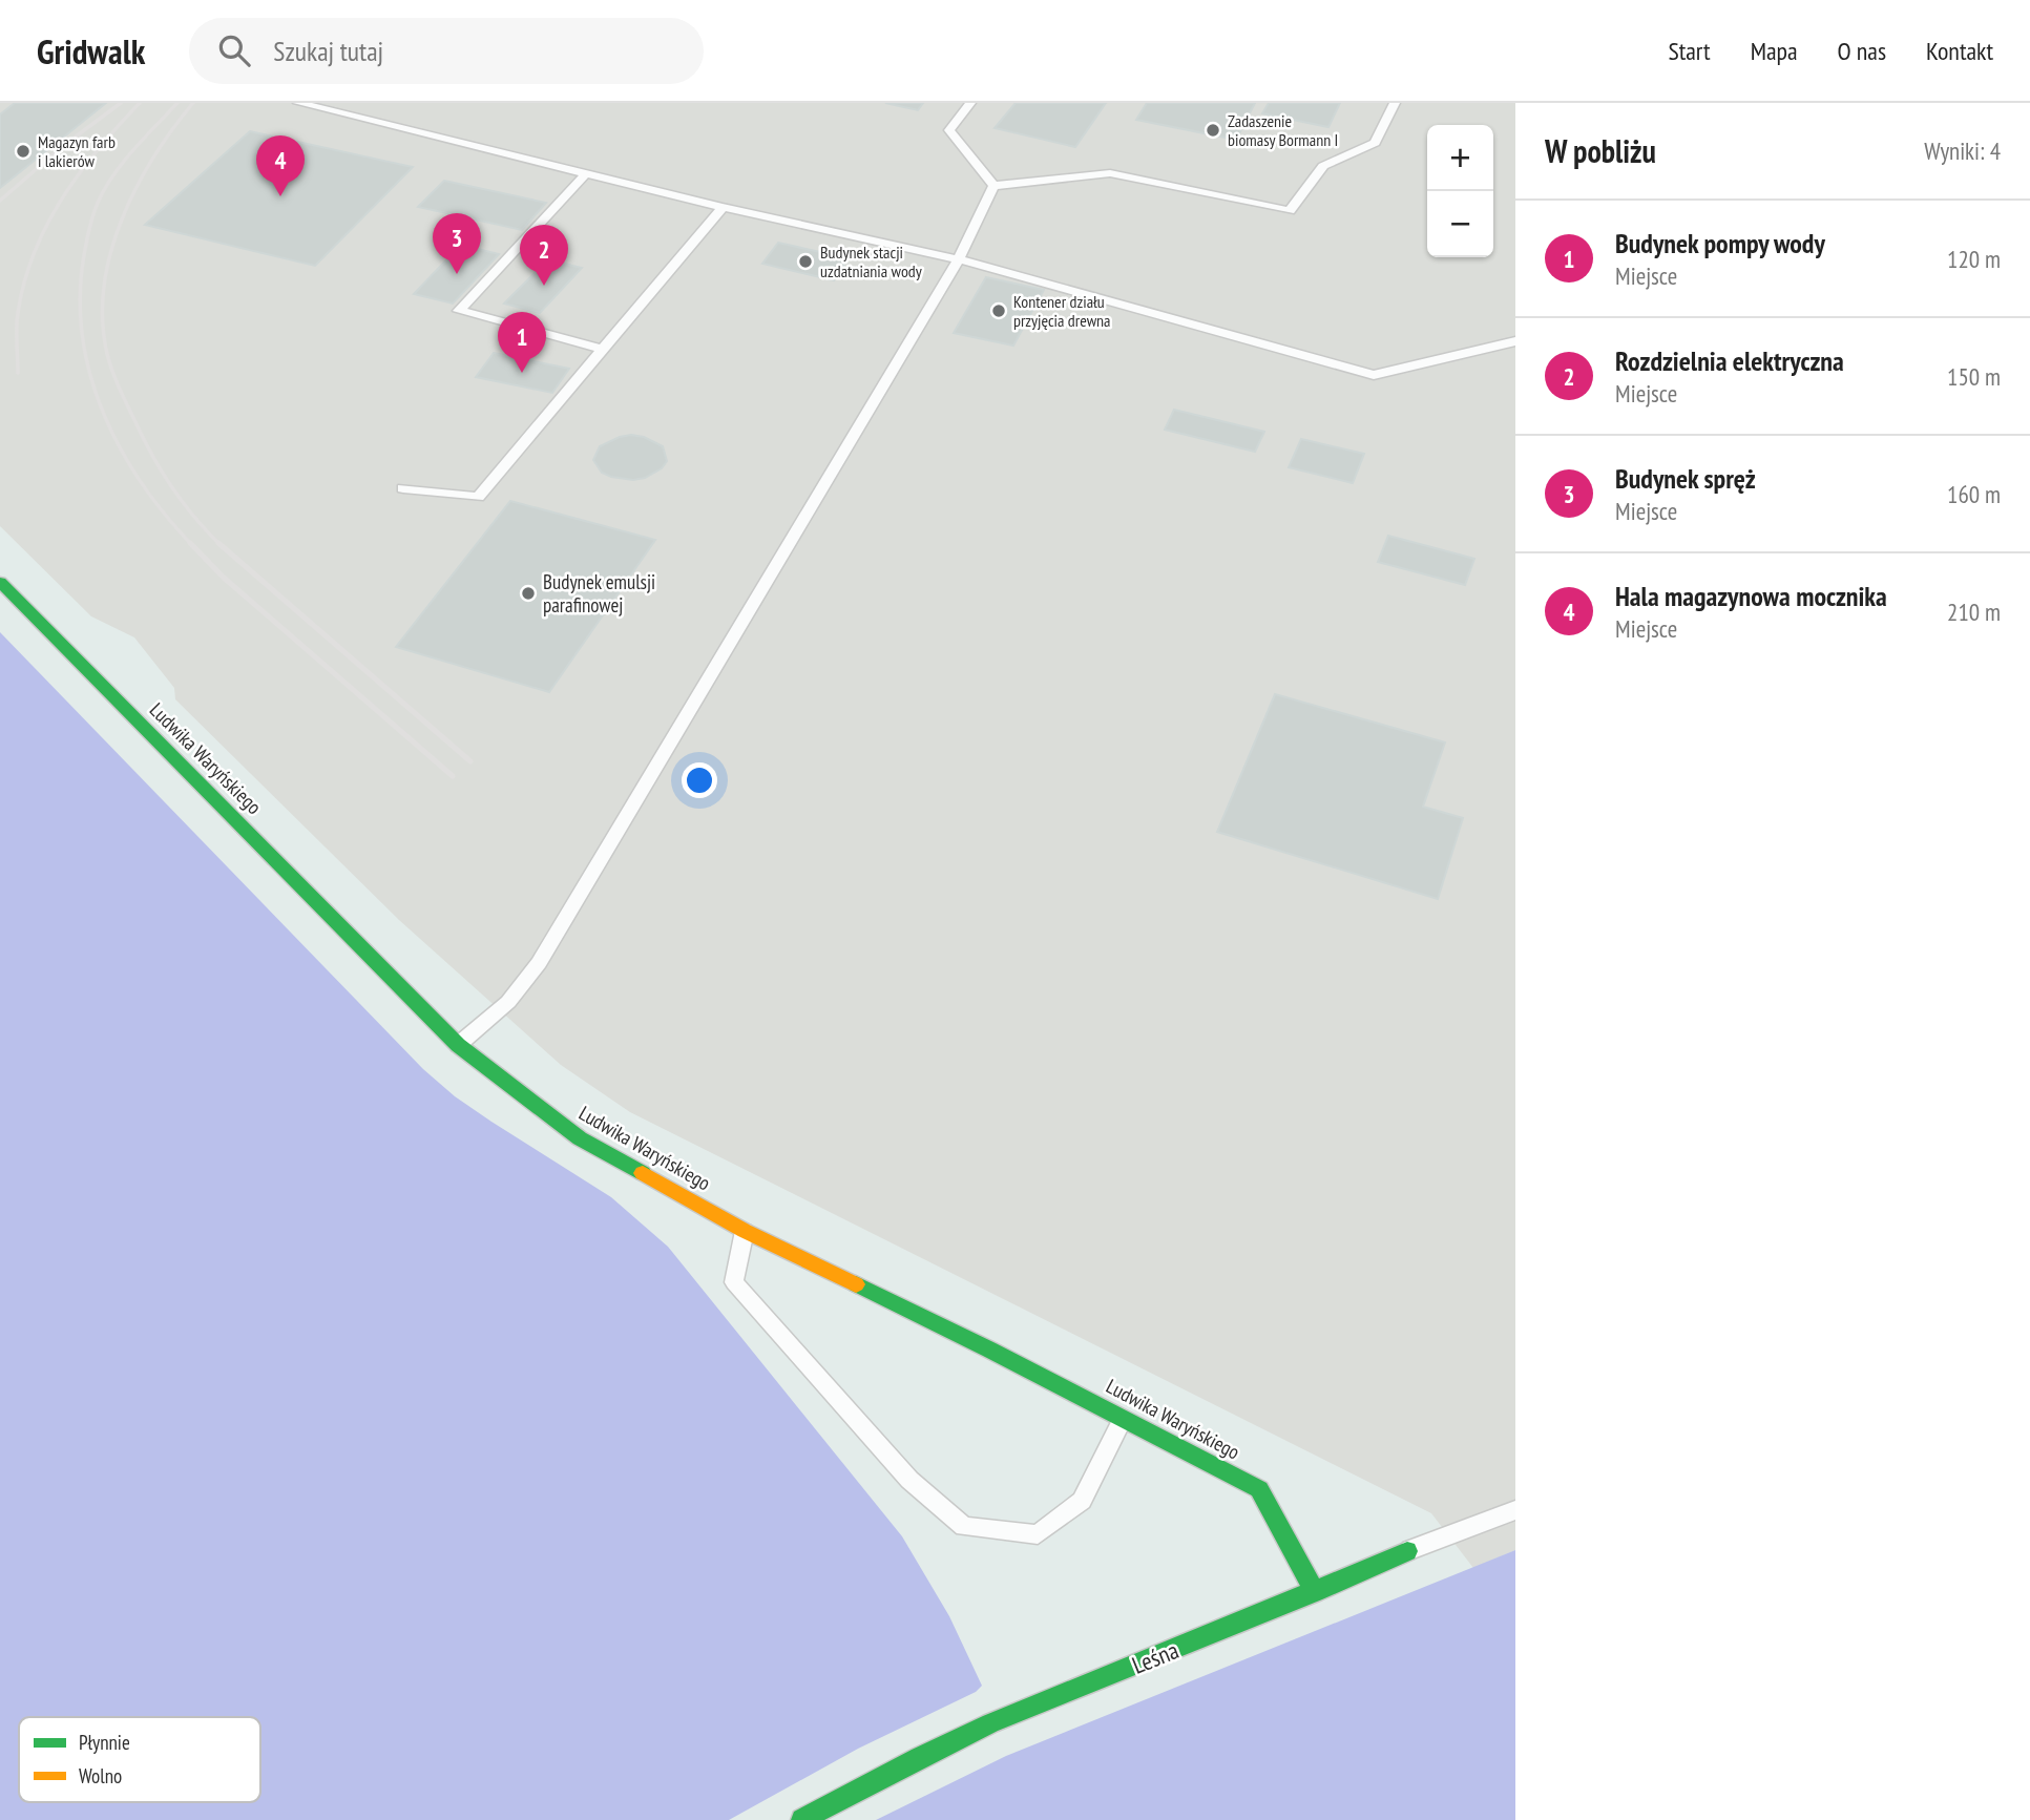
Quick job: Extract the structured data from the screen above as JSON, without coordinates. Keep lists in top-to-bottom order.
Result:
{
  "streets": {
    "street": ["Ludwika Waryńskiego", "Leśna"]
  },
  "crossings": [
    ["Ludwika Waryńskiego", "Leśna"]
  ],
  "places": [
    "Zadaszenie biomasy Bormann I",
    "Magazyn farb i lakierów",
    "Budynek stacji uzdatniania wody",
    "Kontener działu przyjęcia drewna",
    "Budynek emulsji parafinowej"
  ],
  "legend": ["Płynnie", "Wolno"],
  "page": {
    "header": "Gridwalk",
    "search": "Szukaj tutaj",
    "nav": [
      "Start",
      "Mapa",
      "O nas",
      "Kontakt"
    ],
    "heading": ["W pobliżu", "Wyniki: 4"],
    "map_buttons": ["+", "−"],
    "pins": [
      "4",
      "3",
      "2",
      "1"
    ],
    "list": [
      {
        "mark": "1",
        "name": "Budynek pompy wody",
        "note": "Miejsce",
        "value": "120 m"
      },
      {
        "mark": "2",
        "name": "Rozdzielnia elektryczna",
        "note": "Miejsce",
        "value": "150 m"
      },
      {
        "mark": "3",
        "name": "Budynek spręż",
        "note": "Miejsce",
        "value": "160 m"
      },
      {
        "mark": "4",
        "name": "Hala magazynowa mocznika",
        "note": "Miejsce",
        "value": "210 m"
      }
    ]
  }
}
